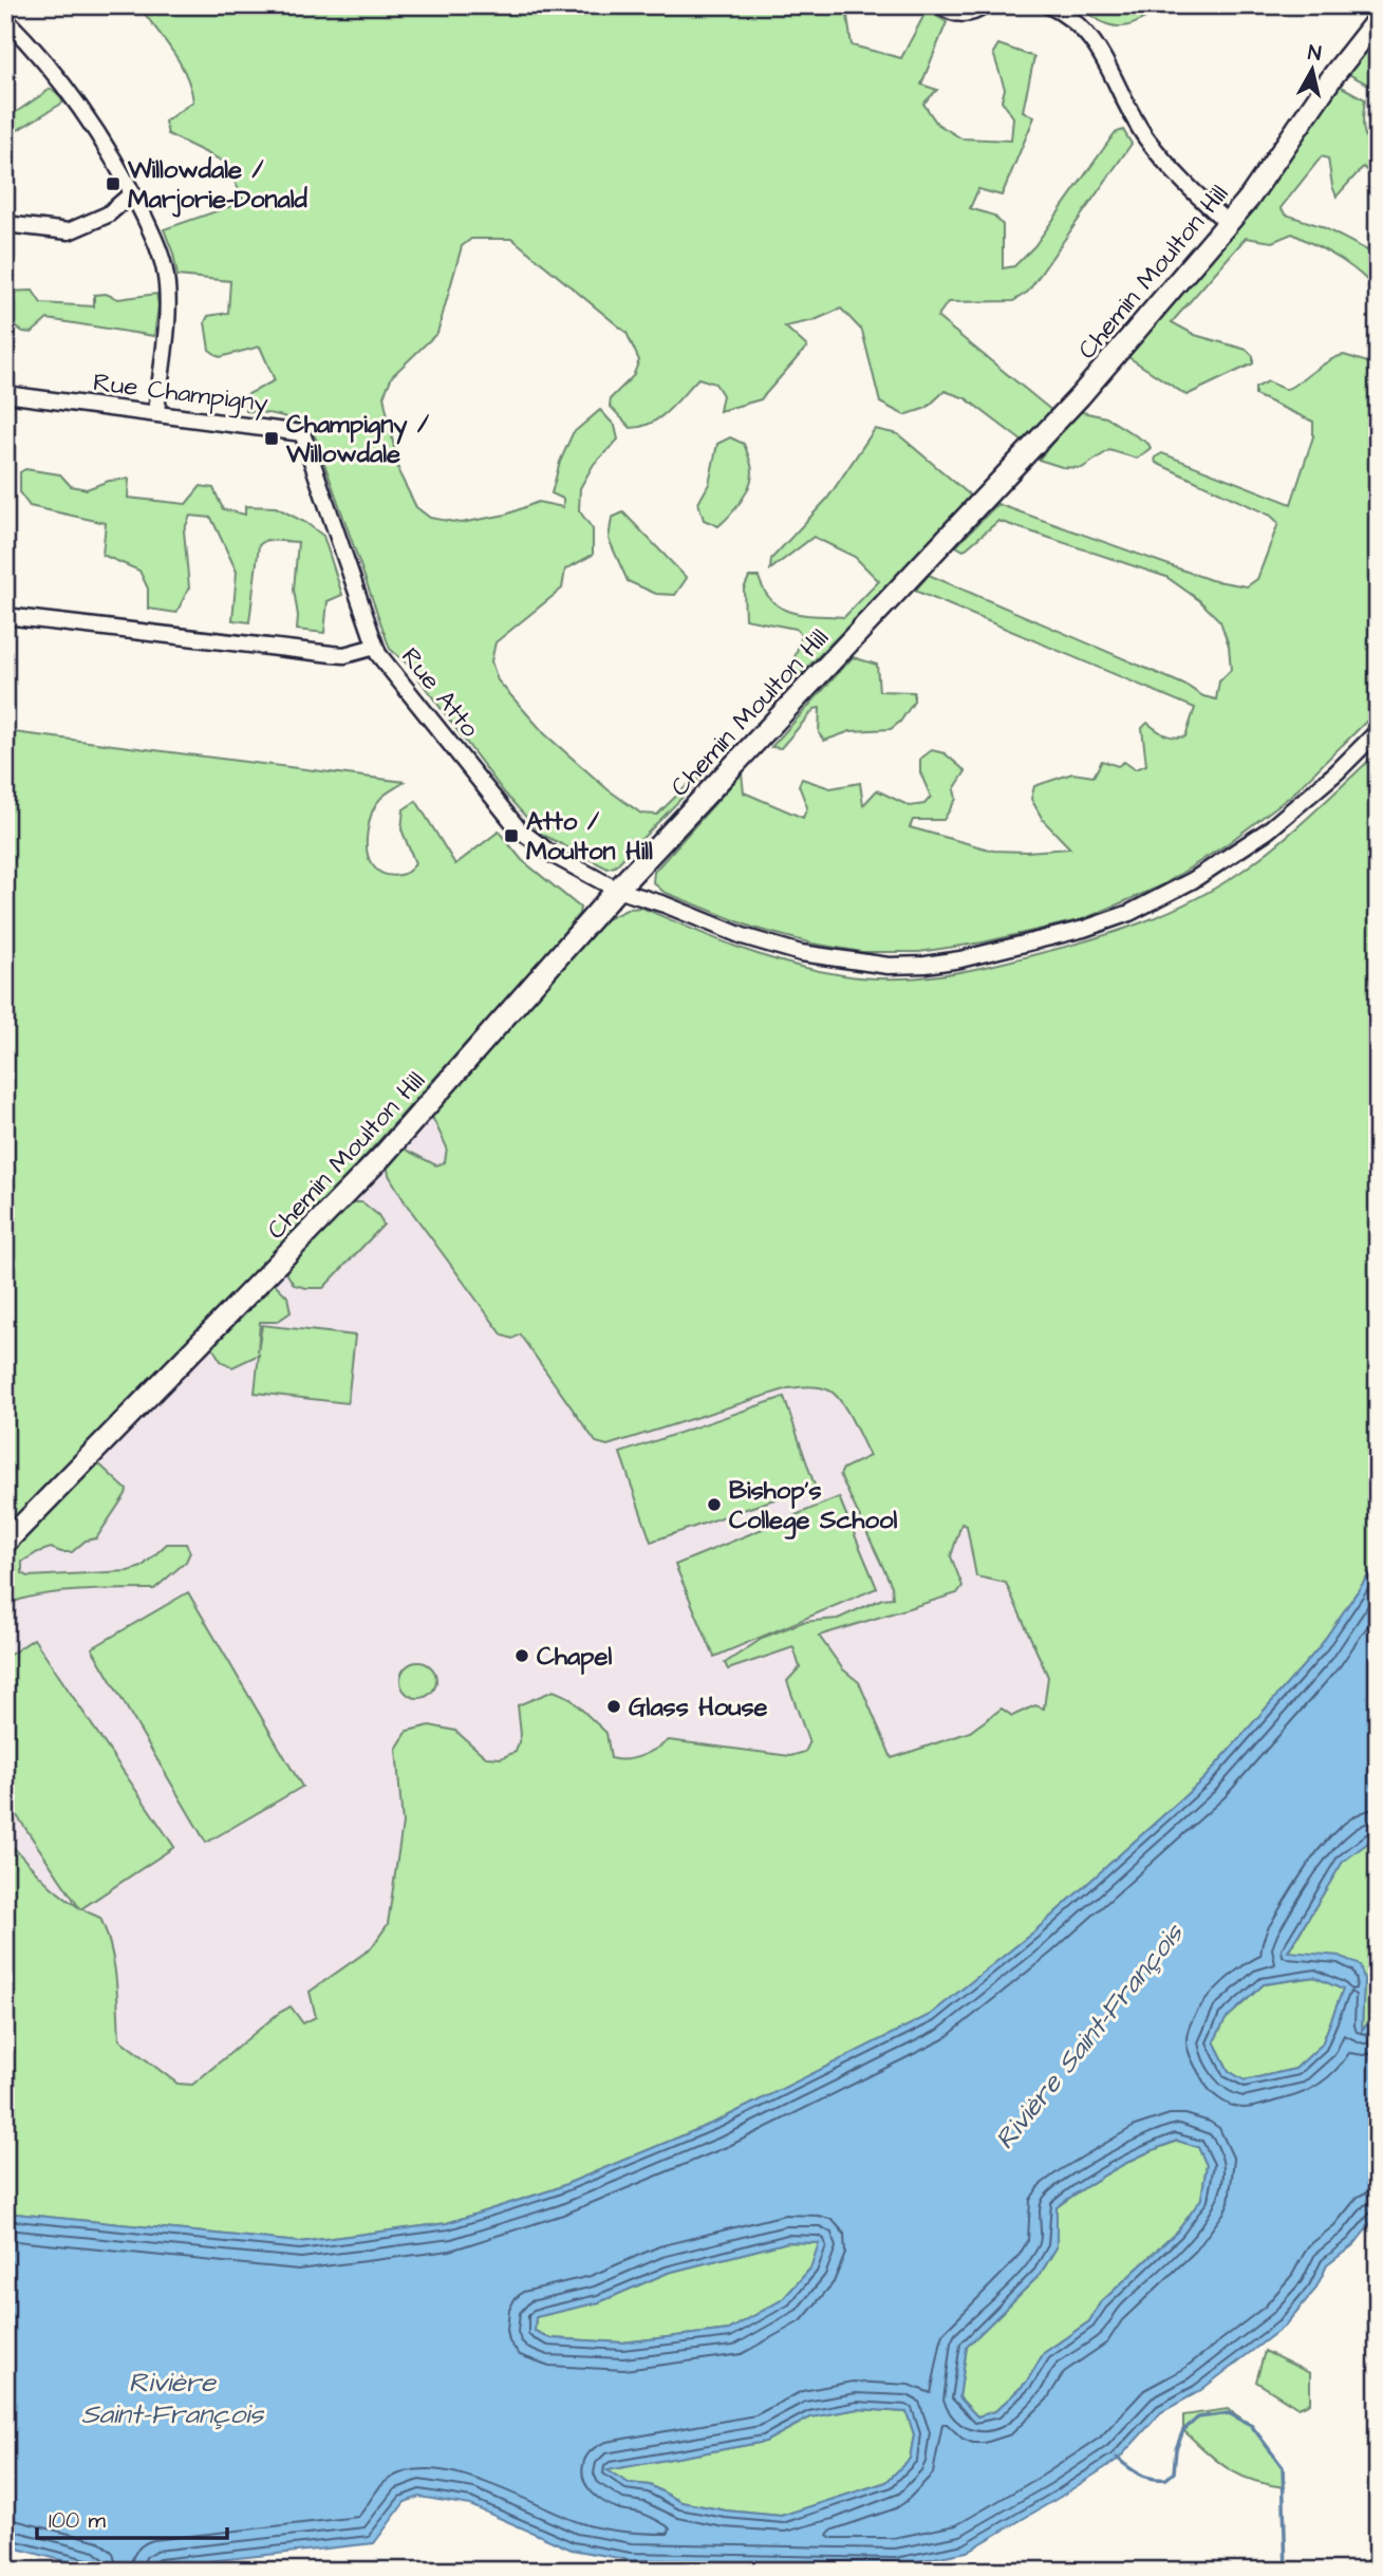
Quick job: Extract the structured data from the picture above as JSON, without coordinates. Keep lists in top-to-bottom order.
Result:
{
  "streets": {
    "street": ["Chemin Moulton Hill", "Rue Champigny", "Rue Atto"]
  },
  "crossings": [
    ["Chemin Moulton Hill", "Rue Atto"],
    ["Rue Champigny", "Rue Atto"]
  ],
  "water": ["Rivière Saint-François"],
  "places": {
    "transit": ["Willowdale / Marjorie-Donald", "Champigny / Willowdale", "Atto / Moulton Hill"],
    "other": ["Bishop's College School", "Chapel", "Glass House"]
  },
  "scale_bar": "100 m",
  "north": "top"
}
